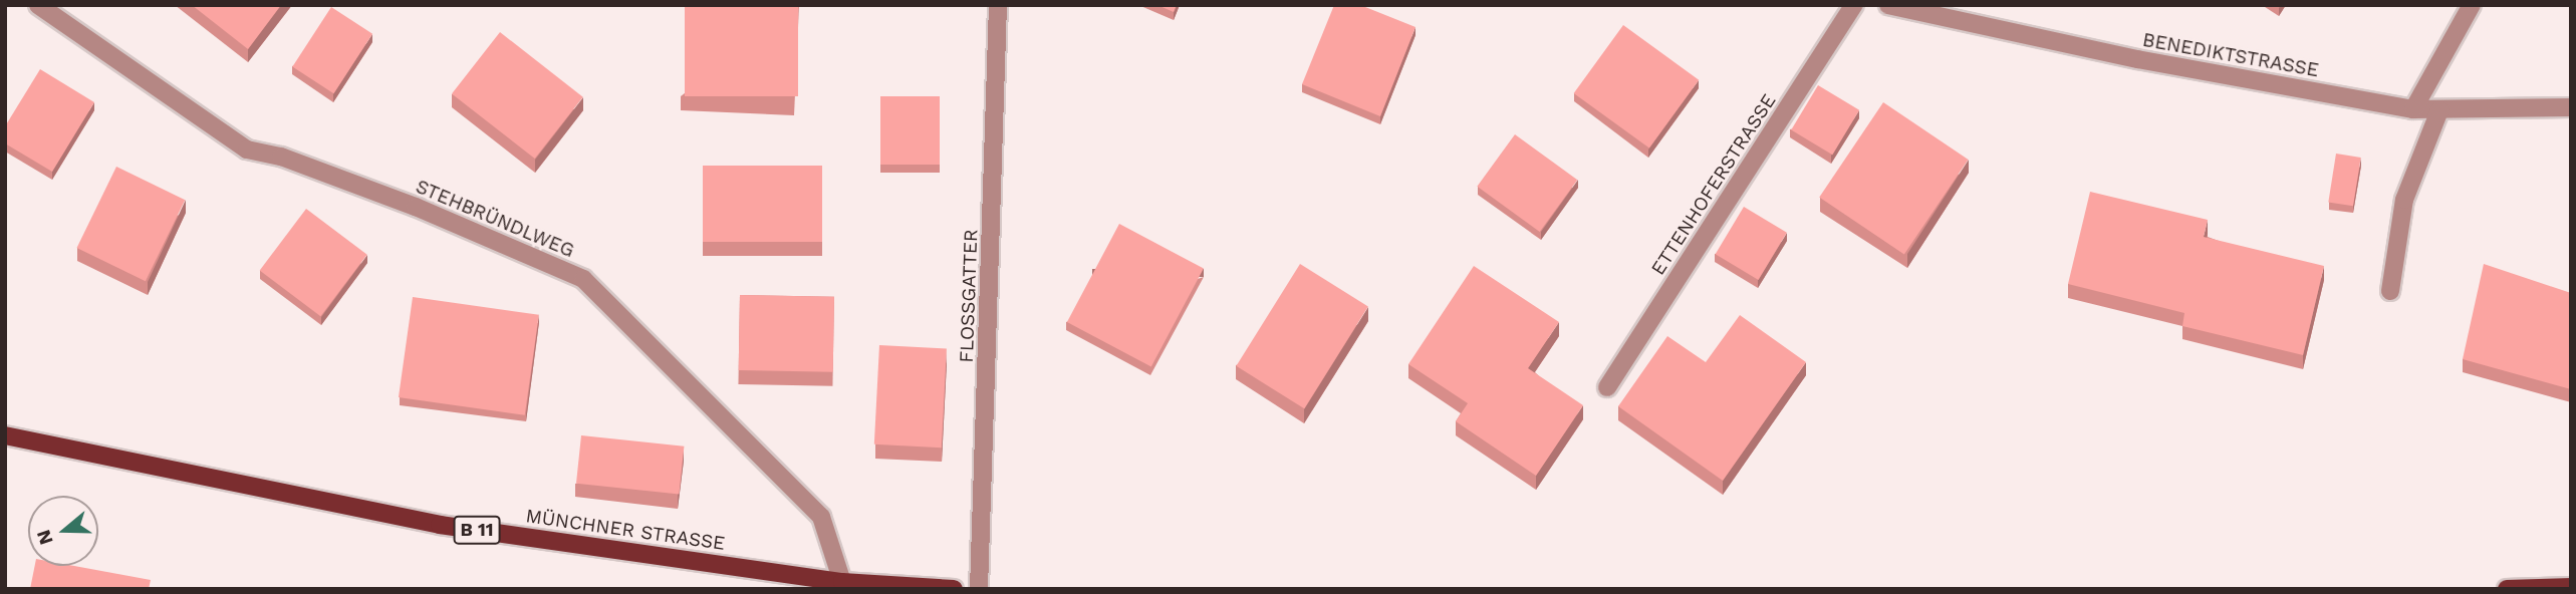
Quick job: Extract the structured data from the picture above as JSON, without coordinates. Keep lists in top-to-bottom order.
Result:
{
  "streets": {
    "main road": ["B 11", "MÜNCHNER STRASSE"],
    "street": [
      "BENEDIKTSTRASSE",
      "ETTENHOFERSTRASSE",
      "STEHBRÜNDLWEG",
      "FLOSSGATTER"
    ]
  },
  "crossings": [
    ["STEHBRÜNDLWEG", "MÜNCHNER STRASSE"]
  ],
  "north": "left"
}
